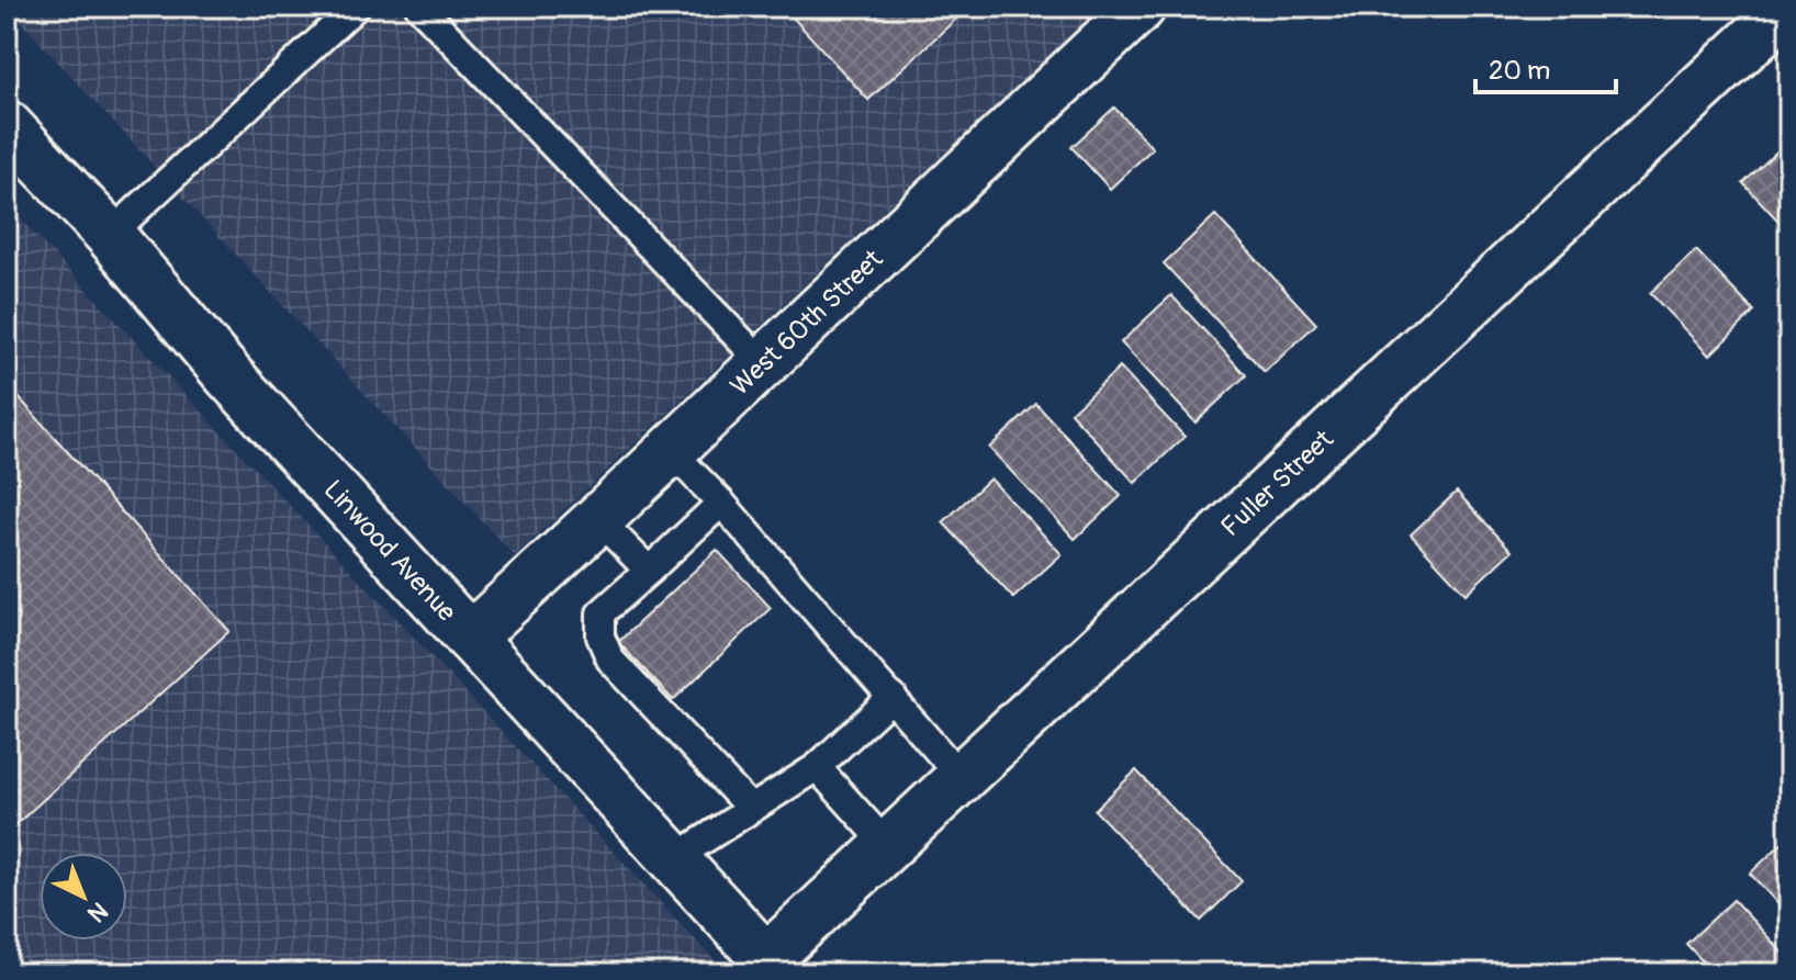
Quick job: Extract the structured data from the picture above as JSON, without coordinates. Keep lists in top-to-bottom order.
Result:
{
  "streets": {
    "street": ["West 60th Street", "Fuller Street", "Linwood Avenue"]
  },
  "crossings": [
    ["West 60th Street", "Linwood Avenue"],
    ["Fuller Street", "Linwood Avenue"]
  ],
  "scale_bar": "20 m",
  "north": "bottom right"
}
